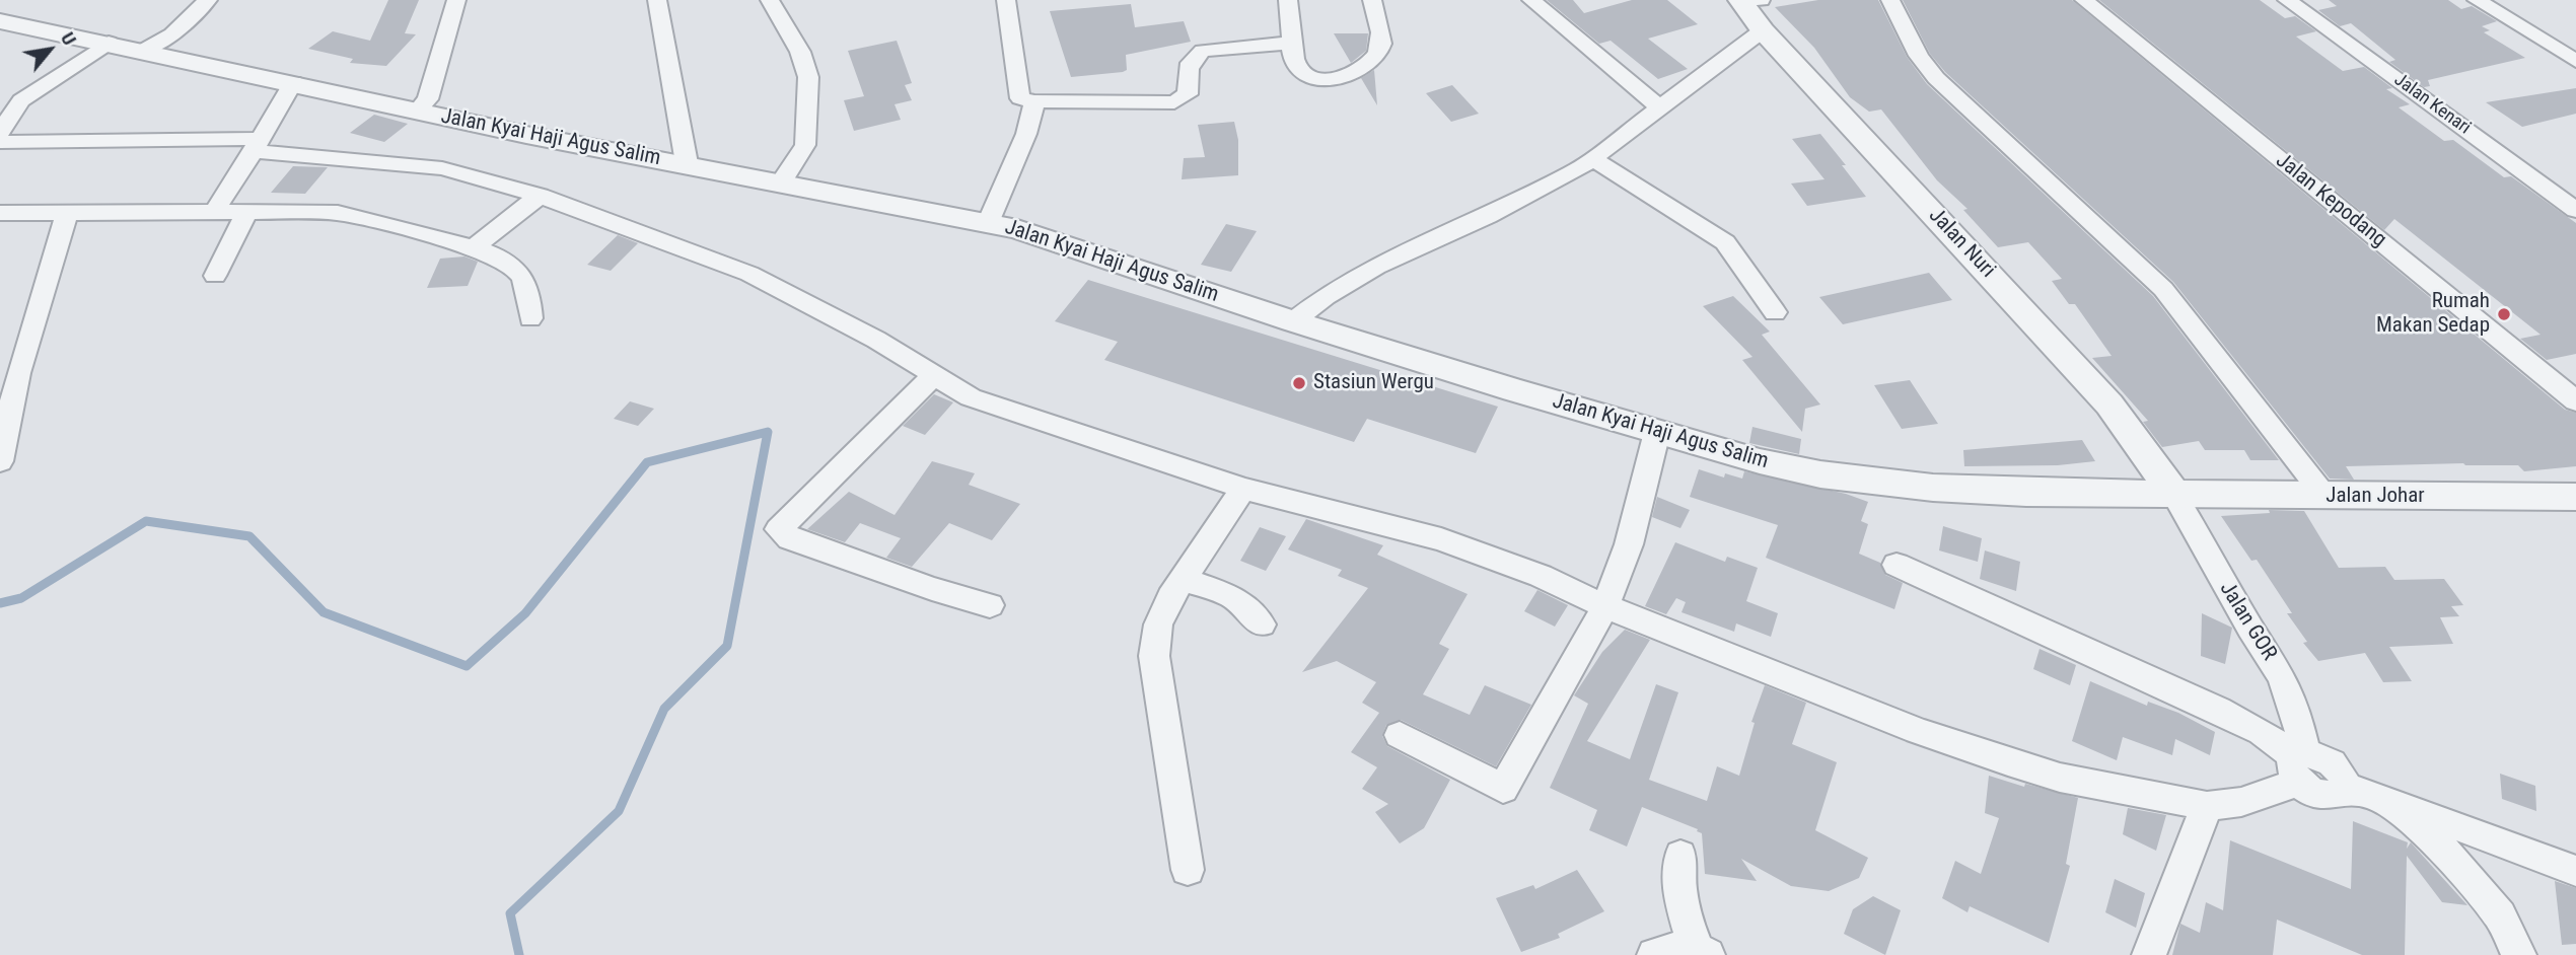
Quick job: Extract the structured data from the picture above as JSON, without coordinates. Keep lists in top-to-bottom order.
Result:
{
  "streets": {
    "street": [
      "Jalan Kenari",
      "Jalan Kyai Haji Agus Salim",
      "Jalan Kepodang",
      "Jalan Nuri",
      "Jalan Johar",
      "Jalan GOR"
    ]
  },
  "crossings": [
    ["Jalan Kyai Haji Agus Salim", "Jalan Nuri"],
    ["Jalan Kyai Haji Agus Salim", "Jalan Johar"],
    ["Jalan Kyai Haji Agus Salim", "Jalan GOR"],
    ["Jalan Nuri", "Jalan Johar"],
    ["Jalan Nuri", "Jalan GOR"],
    ["Jalan Johar", "Jalan GOR"]
  ],
  "places": ["Rumah Makan Sedap", "Stasiun Wergu"],
  "north": "top right"
}
